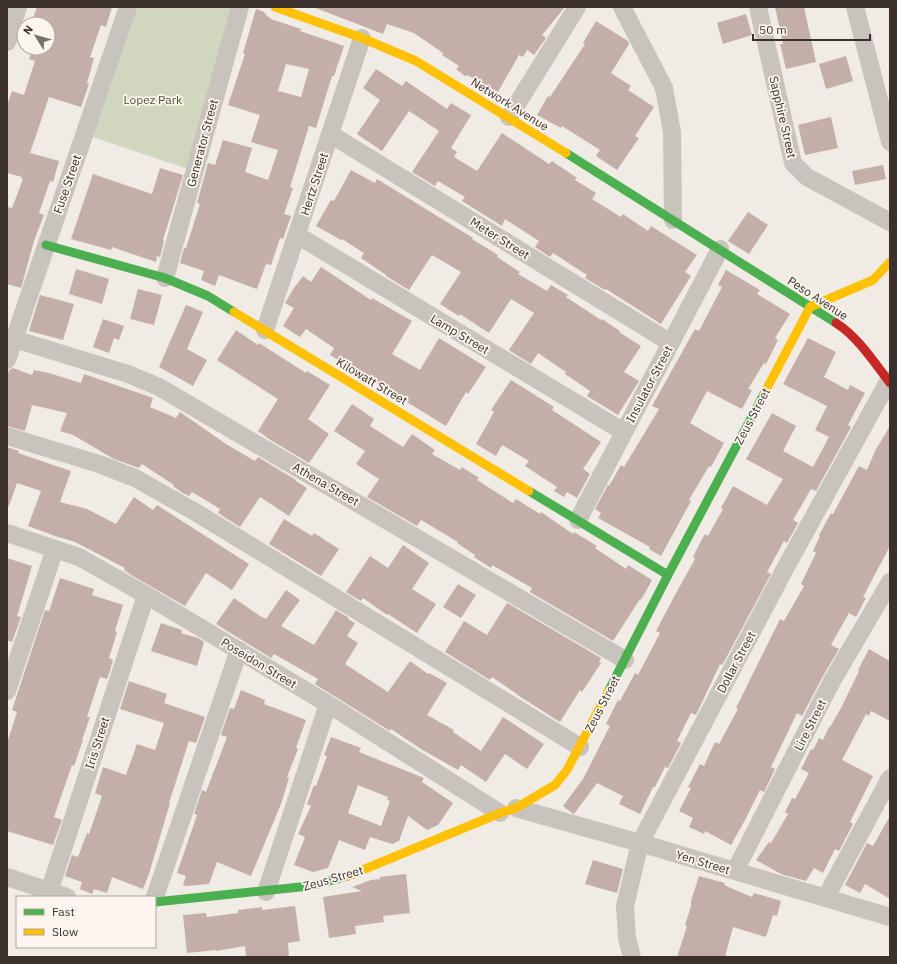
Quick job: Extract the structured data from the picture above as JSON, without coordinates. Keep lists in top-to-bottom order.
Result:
{
  "streets": {
    "street": [
      "Network Avenue",
      "Sapphire Street",
      "Generator Street",
      "Fuse Street",
      "Hertz Street",
      "Meter Street",
      "Peso Avenue",
      "Lamp Street",
      "Kilowatt Street",
      "Insulator Street",
      "Zeus Street",
      "Athena Street",
      "Dollar Street",
      "Poseidon Street",
      "Lire Street",
      "Iris Street",
      "Yen Street"
    ]
  },
  "crossings": [
    ["Network Avenue", "Hertz Street"],
    ["Network Avenue", "Peso Avenue"],
    ["Network Avenue", "Insulator Street"],
    ["Generator Street", "Kilowatt Street"],
    ["Fuse Street", "Kilowatt Street"],
    ["Fuse Street", "Athena Street"],
    ["Hertz Street", "Meter Street"],
    ["Hertz Street", "Lamp Street"],
    ["Hertz Street", "Kilowatt Street"],
    ["Meter Street", "Insulator Street"],
    ["Peso Avenue", "Insulator Street"],
    ["Peso Avenue", "Zeus Street"],
    ["Peso Avenue", "Dollar Street"],
    ["Lamp Street", "Insulator Street"],
    ["Kilowatt Street", "Insulator Street"],
    ["Kilowatt Street", "Zeus Street"],
    ["Zeus Street", "Athena Street"],
    ["Zeus Street", "Poseidon Street"],
    ["Zeus Street", "Yen Street"],
    ["Dollar Street", "Yen Street"],
    ["Poseidon Street", "Iris Street"],
    ["Poseidon Street", "Yen Street"],
    ["Lire Street", "Yen Street"]
  ],
  "parks": ["Lopez Park"],
  "legend": ["Fast", "Slow"],
  "scale_bar": "50 m",
  "north": "top left"
}
